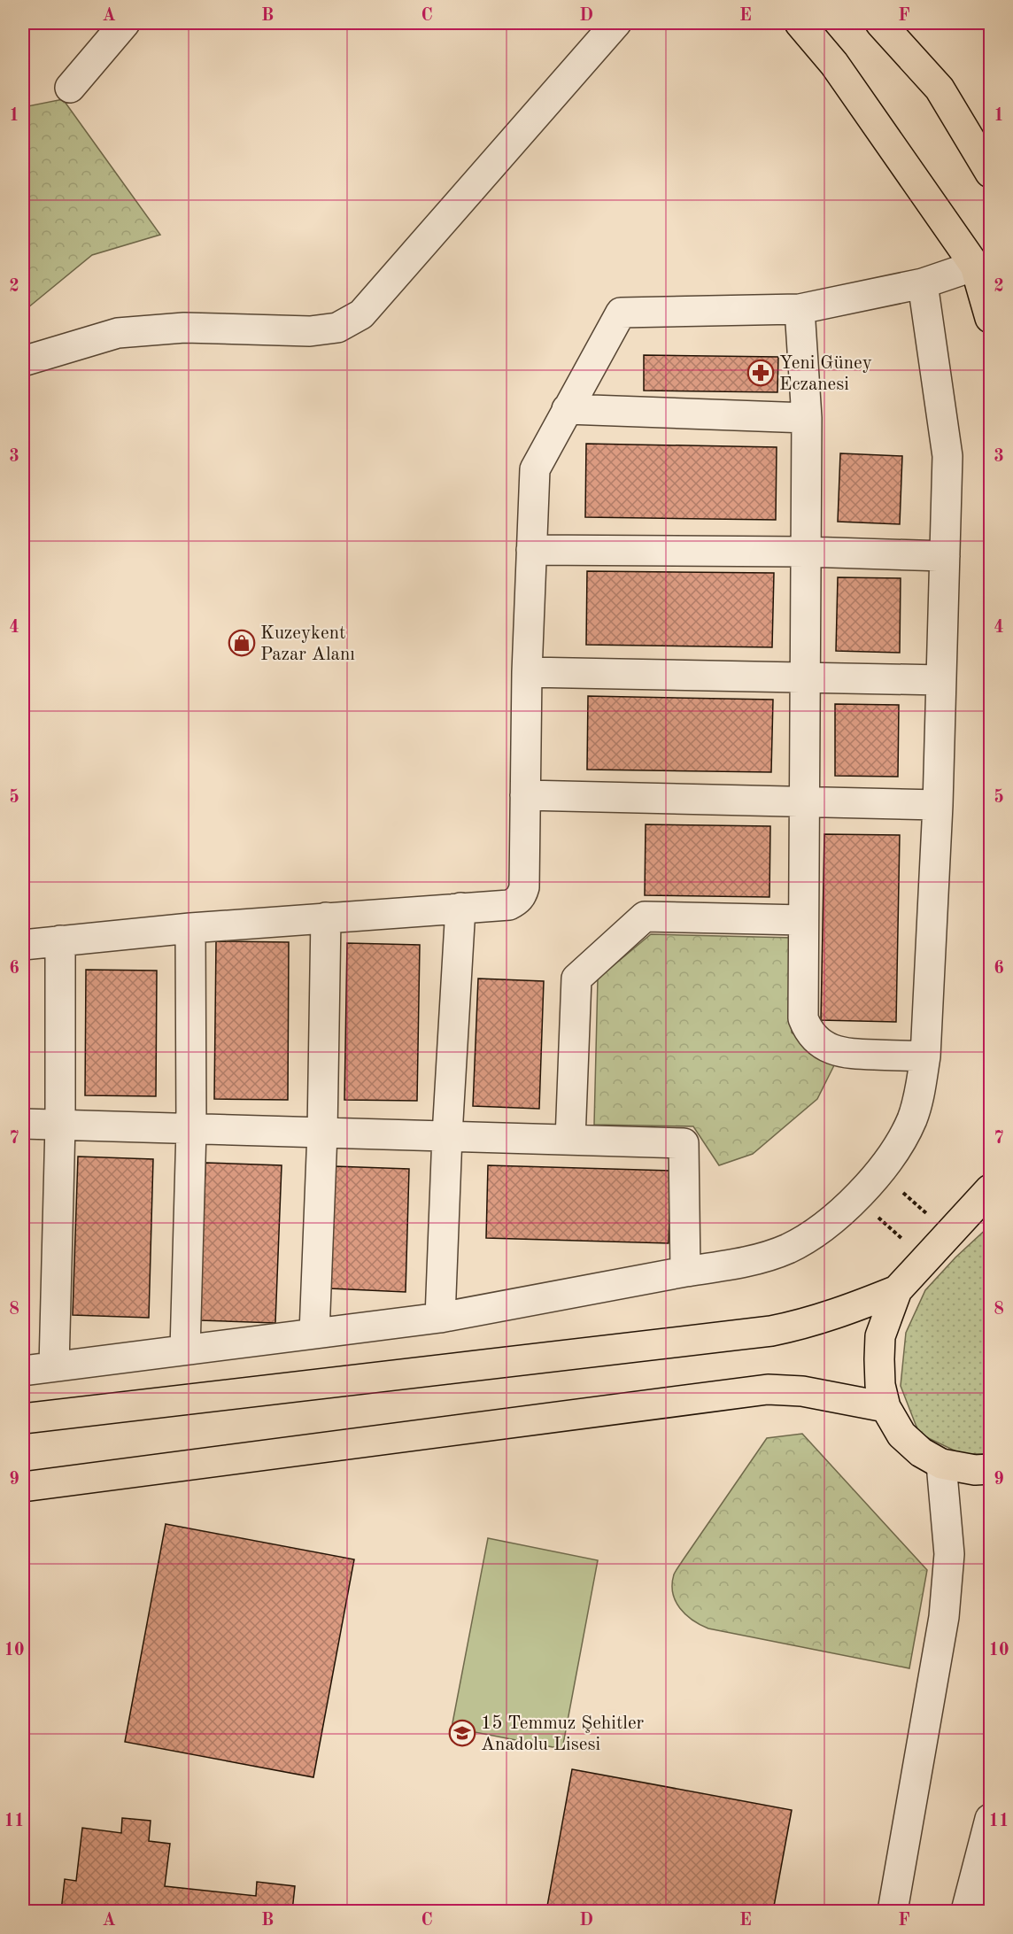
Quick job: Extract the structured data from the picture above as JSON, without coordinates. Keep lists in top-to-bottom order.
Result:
{
  "places": {
    "pharmacy": ["Yeni Güney Eczanesi"],
    "shop": ["Kuzeykent Pazar Alanı"],
    "school or university": ["15 Temmuz Şehitler Anadolu Lisesi"]
  },
  "grid": {
    "columns": [
      "A",
      "B",
      "C",
      "D",
      "E",
      "F"
    ],
    "rows": [
      "1",
      "2",
      "3",
      "4",
      "5",
      "6",
      "7",
      "8",
      "9",
      "10",
      "11"
    ]
  }
}
